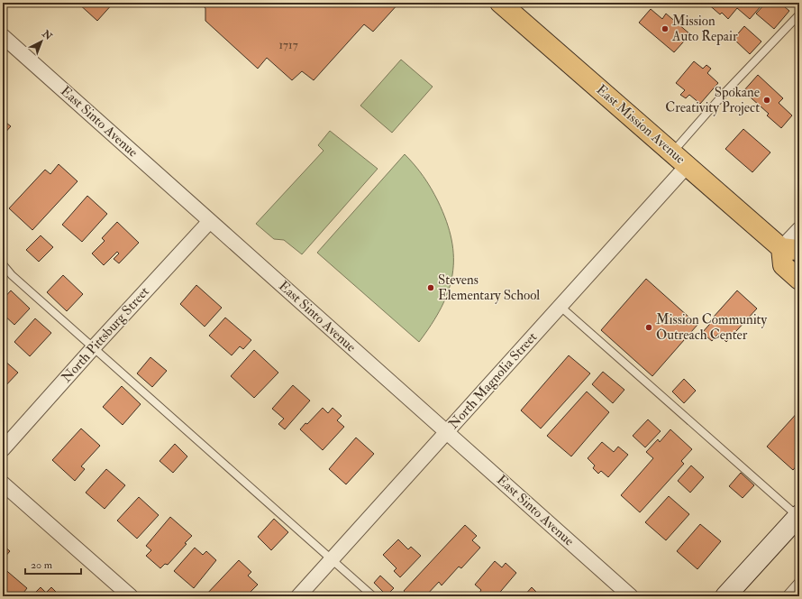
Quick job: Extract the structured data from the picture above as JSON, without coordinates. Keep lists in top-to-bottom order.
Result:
{
  "streets": {
    "main road": ["East Mission Avenue"],
    "street": ["East Sinto Avenue", "North Pittsburg Street", "North Magnolia Street"]
  },
  "crossings": [
    ["East Sinto Avenue", "North Pittsburg Street"],
    ["East Sinto Avenue", "North Magnolia Street"],
    ["East Mission Avenue", "North Magnolia Street"]
  ],
  "places": [
    "Mission Auto Repair",
    "Spokane Creativity Project",
    "Stevens Elementary School",
    "Mission Community Outreach Center"
  ],
  "house_numbers": ["1717"],
  "scale_bar": "20 m",
  "north": "top right"
}
